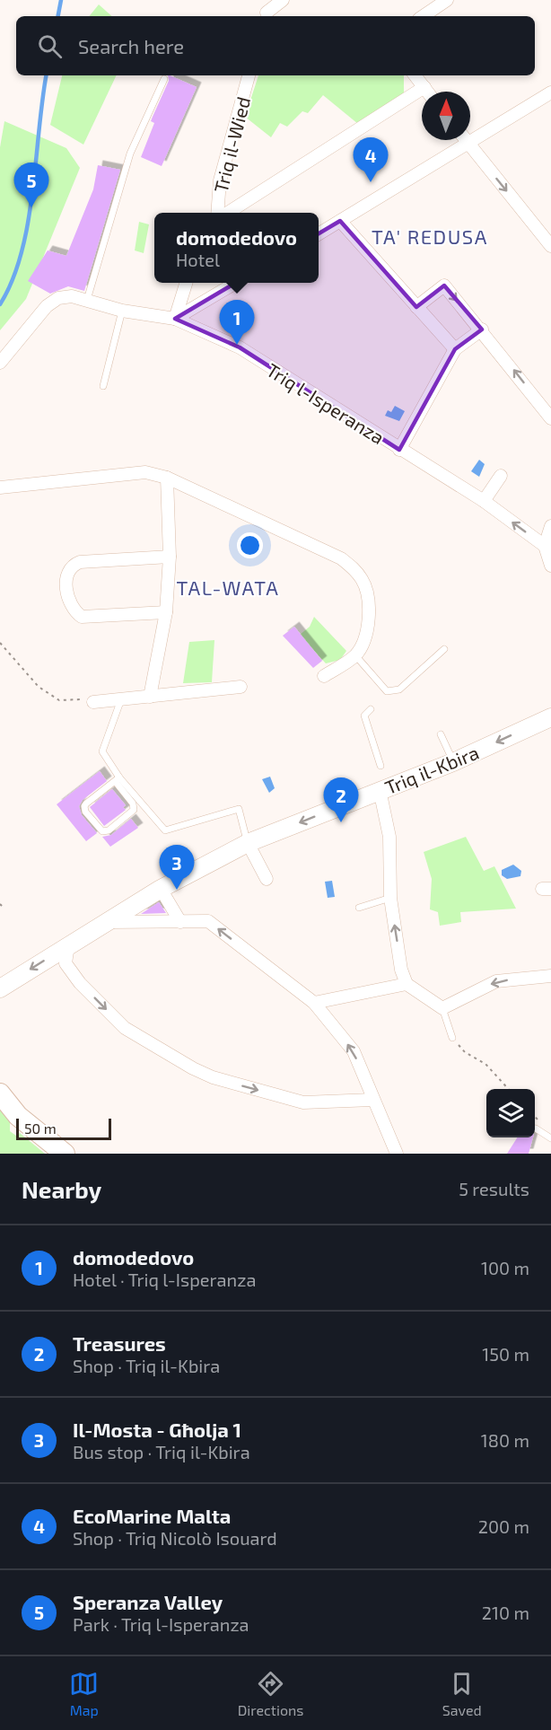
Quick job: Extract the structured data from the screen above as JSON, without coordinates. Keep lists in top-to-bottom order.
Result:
{
  "streets": {
    "main road": ["Triq il-Kbira"],
    "street": ["Triq il-Wied", "Triq l-Isperanza"]
  },
  "one_way": ["Triq il-Kbira"],
  "districts": ["TA' REDUSA", "TAL-WATA"],
  "scale_bar": "50 m",
  "north": "top",
  "page": {
    "search": "Search here",
    "pins": [
      "4",
      "5",
      "1",
      "2",
      "3"
    ],
    "popup": ["domodedovo", "Hotel"],
    "scale": "50 m",
    "heading": ["Nearby", "5 results"],
    "list": [
      {
        "mark": "1",
        "name": "domodedovo",
        "note": "Hotel · Triq l-Isperanza",
        "value": "100 m"
      },
      {
        "mark": "2",
        "name": "Treasures",
        "note": "Shop · Triq il-Kbira",
        "value": "150 m"
      },
      {
        "mark": "3",
        "name": "Il-Mosta - Għolja 1",
        "note": "Bus stop · Triq il-Kbira",
        "value": "180 m"
      },
      {
        "mark": "4",
        "name": "EcoMarine Malta",
        "note": "Shop · Triq Nicolò Isouard",
        "value": "200 m"
      },
      {
        "mark": "5",
        "name": "Speranza Valley",
        "note": "Park · Triq l-Isperanza",
        "value": "210 m"
      }
    ],
    "nav": ["Map", "Directions", "Saved"]
  }
}
